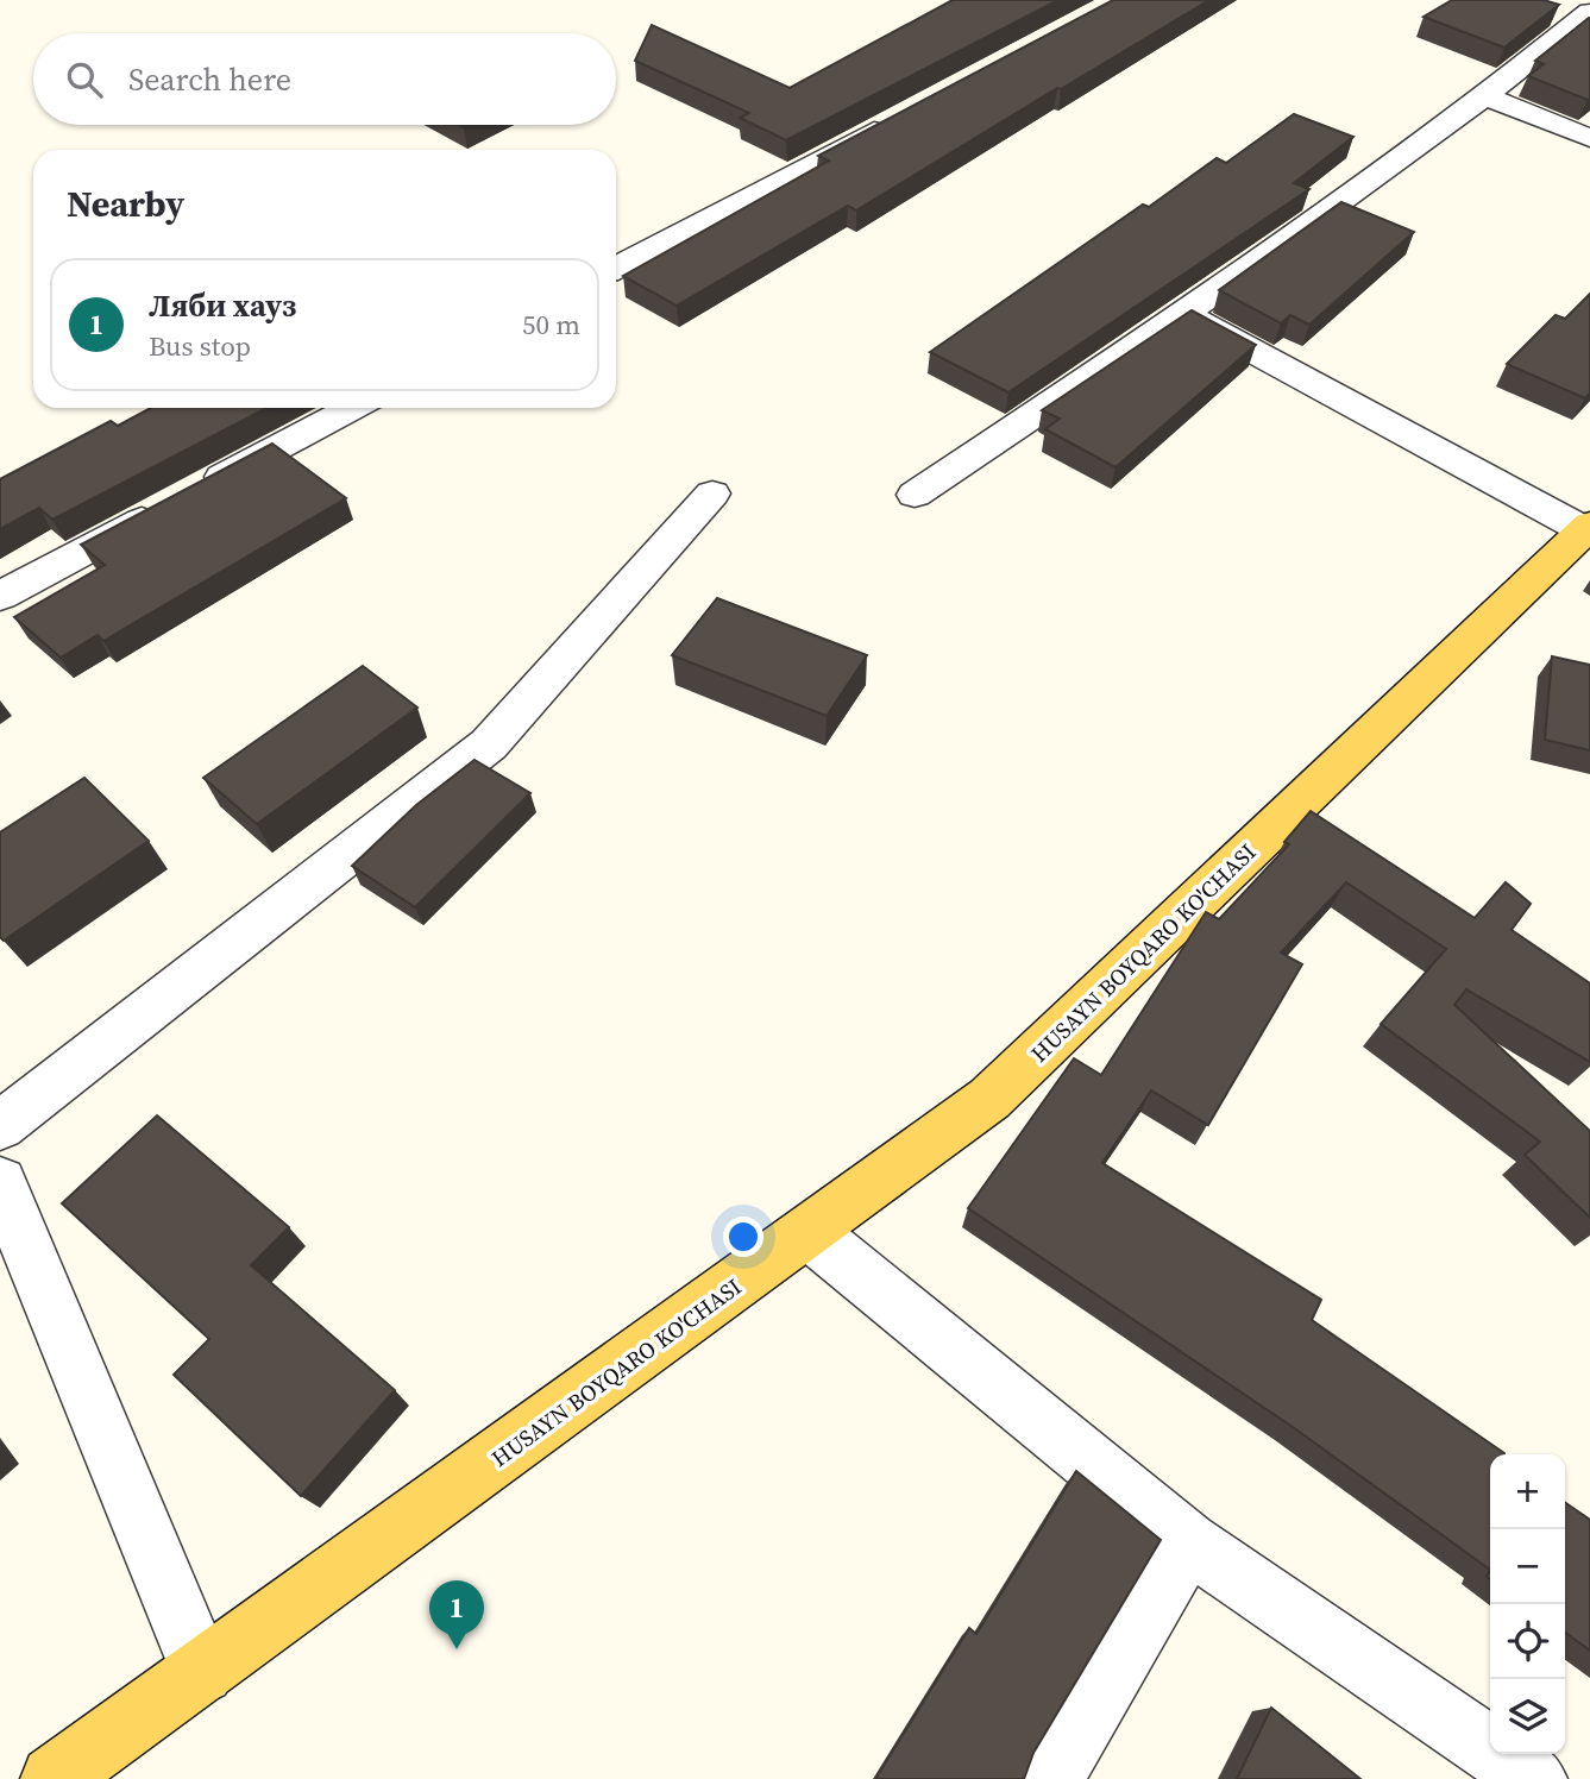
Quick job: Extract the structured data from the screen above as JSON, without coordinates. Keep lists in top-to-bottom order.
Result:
{
  "streets": {
    "main road": ["HUSAYN BOYQARO KO'CHASI"]
  },
  "page": {
    "search": "Search here",
    "heading": "Nearby",
    "list": [
      {
        "mark": "1",
        "name": "Ляби хауз",
        "note": "Bus stop",
        "value": "50 m"
      }
    ],
    "map_buttons": ["+", "−"],
    "pins": "1"
  }
}
